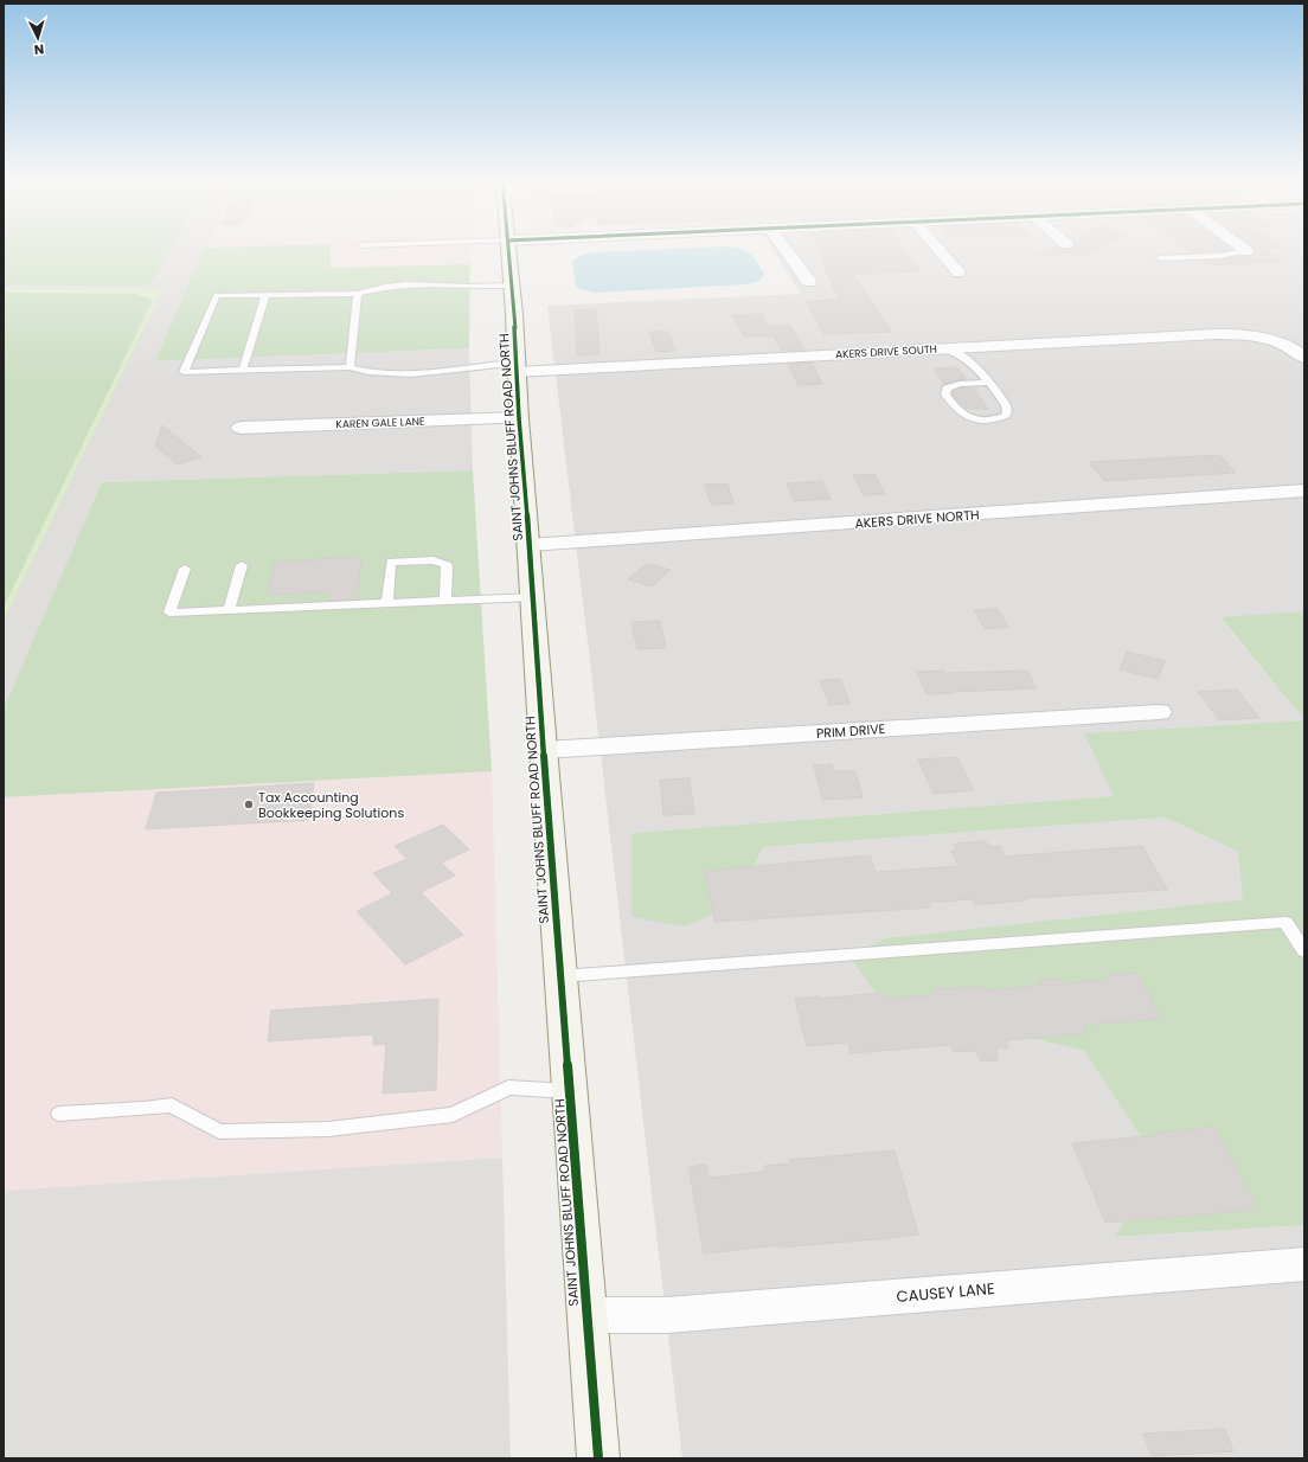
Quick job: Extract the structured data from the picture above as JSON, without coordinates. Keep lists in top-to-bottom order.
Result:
{
  "streets": {
    "main road": ["SAINT JOHNS BLUFF ROAD NORTH"],
    "street": [
      "AKERS DRIVE SOUTH",
      "KAREN GALE LANE",
      "AKERS DRIVE NORTH",
      "PRIM DRIVE",
      "CAUSEY LANE"
    ]
  },
  "crossings": [
    ["AKERS DRIVE SOUTH", "SAINT JOHNS BLUFF ROAD NORTH"],
    ["KAREN GALE LANE", "SAINT JOHNS BLUFF ROAD NORTH"],
    ["SAINT JOHNS BLUFF ROAD NORTH", "AKERS DRIVE NORTH"],
    ["SAINT JOHNS BLUFF ROAD NORTH", "PRIM DRIVE"],
    ["SAINT JOHNS BLUFF ROAD NORTH", "CAUSEY LANE"]
  ],
  "places": ["Tax Accounting Bookkeeping Solutions"],
  "north": "bottom"
}
